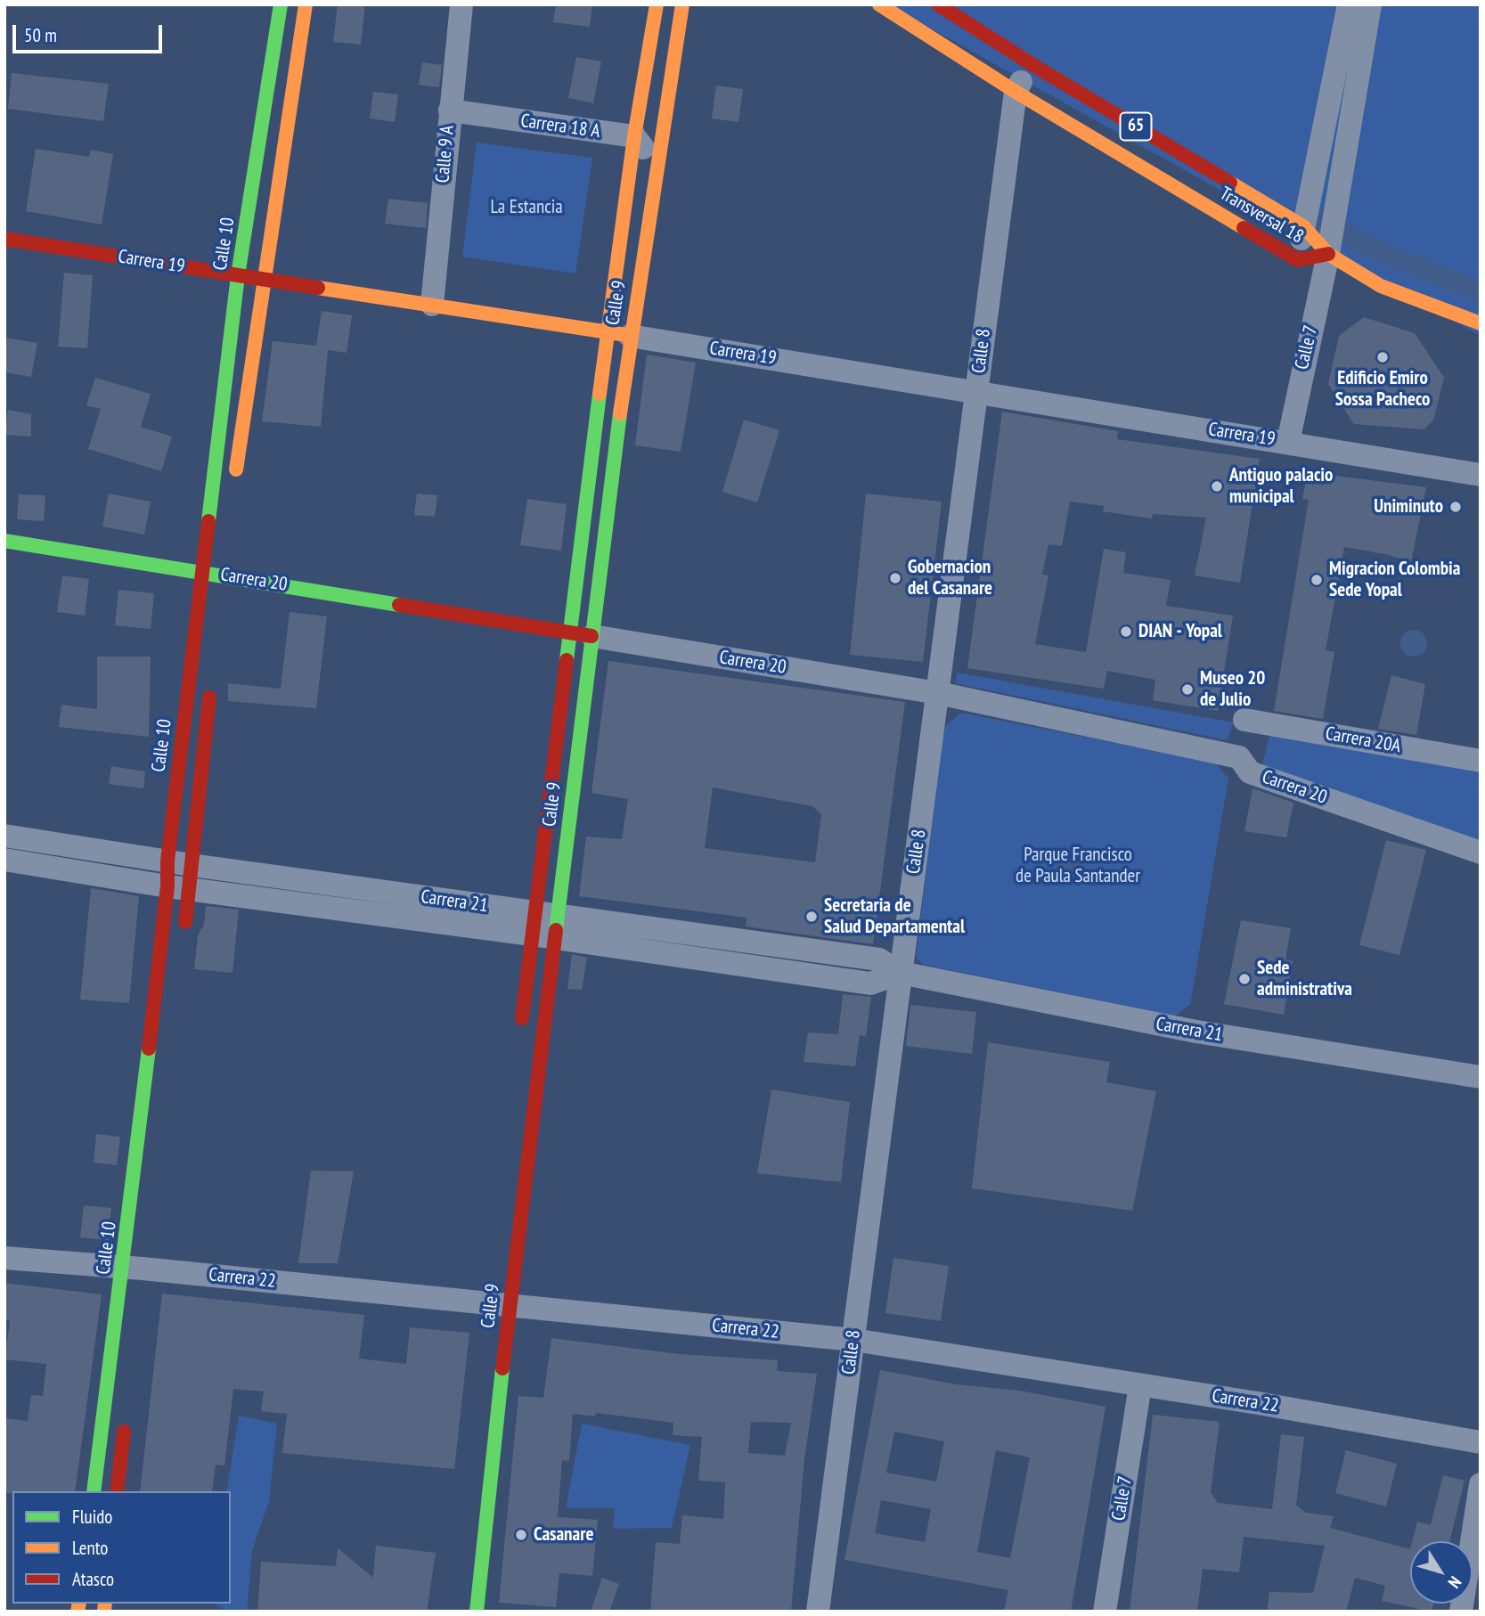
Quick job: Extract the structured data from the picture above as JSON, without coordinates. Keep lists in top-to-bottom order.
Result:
{
  "streets": {
    "main road": [
      "65",
      "Transversal 18",
      "Calle 10",
      "Carrera 19",
      "Calle 9",
      "Carrera 20"
    ],
    "street": [
      "Carrera 18 A",
      "Calle 9 A",
      "Calle 7",
      "Calle 8",
      "Carrera 20A",
      "Carrera 21",
      "Carrera 22"
    ]
  },
  "crossings": [
    ["Carrera 18 A", "Calle 9 A"],
    ["Carrera 18 A", "Calle 9"],
    ["65", "Transversal 18"],
    ["65", "Calle 7"],
    ["Calle 9 A", "Carrera 19"],
    ["Transversal 18", "Calle 7"],
    ["Transversal 18", "Calle 8"],
    ["Calle 10", "Carrera 19"],
    ["Calle 10", "Carrera 20"],
    ["Calle 10", "Carrera 21"],
    ["Calle 10", "Carrera 22"],
    ["Carrera 19", "Calle 9"],
    ["Carrera 19", "Calle 7"],
    ["Carrera 19", "Calle 8"],
    ["Calle 9", "Carrera 20"],
    ["Calle 9", "Carrera 21"],
    ["Calle 9", "Carrera 22"],
    ["Calle 7", "Carrera 22"],
    ["Calle 8", "Carrera 20"],
    ["Calle 8", "Carrera 21"],
    ["Calle 8", "Carrera 22"]
  ],
  "parks": ["La Estancia", "Parque Francisco de Paula Santander"],
  "places": [
    "Edificio Emiro Sossa Pacheco",
    "Antiguo palacio municipal",
    "Uniminuto",
    "Gobernacion del Casanare",
    "Migracion Colombia Sede Yopal",
    "DIAN - Yopal",
    "Museo 20 de Julio",
    "Secretaria de Salud Departamental",
    "Sede administrativa",
    "Casanare"
  ],
  "legend": ["Fluido", "Lento", "Atasco"],
  "scale_bar": "50 m",
  "north": "bottom right"
}
